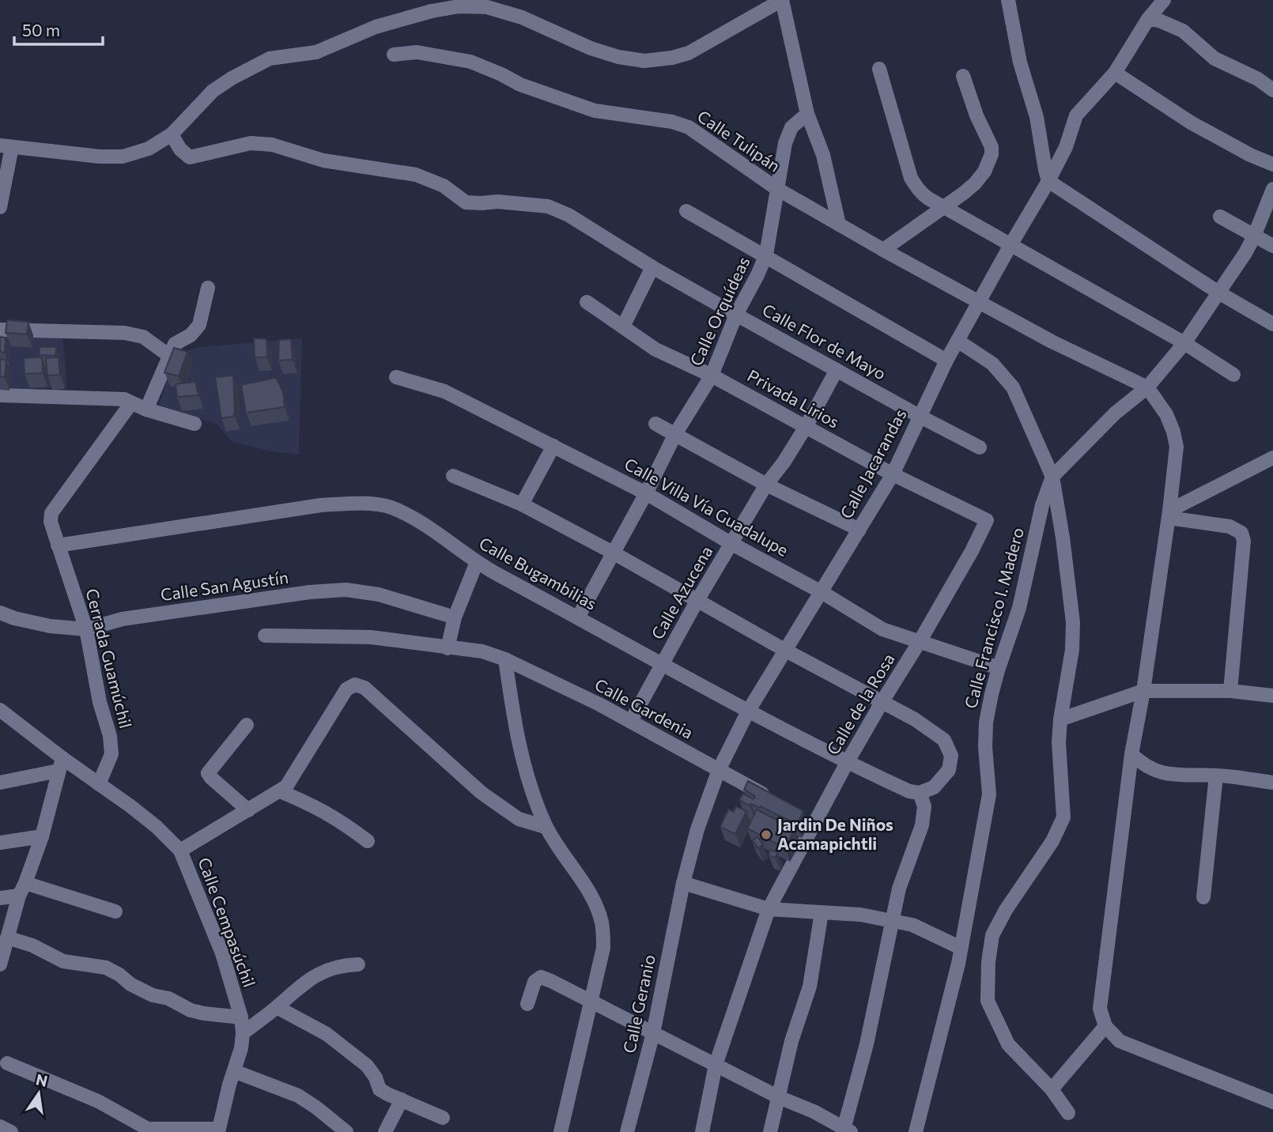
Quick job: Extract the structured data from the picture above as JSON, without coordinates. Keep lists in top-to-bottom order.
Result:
{
  "streets": {
    "street": [
      "Calle Tulipán",
      "Calle Orquídeas",
      "Calle Flor de Mayo",
      "Privada Lirios",
      "Calle Jacarandas",
      "Calle Villa Vía Guadalupe",
      "Calle Bugambilias",
      "Calle San Agustín",
      "Calle Azucena",
      "Calle Francisco I. Madero",
      "Cerrada Guamúchil",
      "Calle de la Rosa",
      "Calle Gardenia",
      "Calle Cempasúchil",
      "Calle Geranio"
    ]
  },
  "crossings": [
    ["Calle Tulipán", "Calle Orquídeas"],
    ["Calle Tulipán", "Calle Jacarandas"],
    ["Calle Tulipán", "Calle Francisco I. Madero"],
    ["Calle Orquídeas", "Calle Flor de Mayo"],
    ["Calle Orquídeas", "Privada Lirios"],
    ["Calle Orquídeas", "Calle Villa Vía Guadalupe"],
    ["Calle Orquídeas", "Calle Bugambilias"],
    ["Calle Flor de Mayo", "Calle Jacarandas"],
    ["Calle Flor de Mayo", "Calle Azucena"],
    ["Privada Lirios", "Calle Jacarandas"],
    ["Privada Lirios", "Calle Azucena"],
    ["Privada Lirios", "Calle de la Rosa"],
    ["Calle Jacarandas", "Calle Villa Vía Guadalupe"],
    ["Calle Jacarandas", "Calle Bugambilias"],
    ["Calle Jacarandas", "Calle Gardenia"],
    ["Calle Jacarandas", "Calle Geranio"],
    ["Calle Villa Vía Guadalupe", "Calle Azucena"],
    ["Calle Villa Vía Guadalupe", "Calle Francisco I. Madero"],
    ["Calle Villa Vía Guadalupe", "Calle de la Rosa"],
    ["Calle Bugambilias", "Calle Azucena"],
    ["Calle Bugambilias", "Cerrada Guamúchil"],
    ["Calle Bugambilias", "Calle de la Rosa"],
    ["Calle San Agustín", "Cerrada Guamúchil"],
    ["Calle Azucena", "Calle Gardenia"],
    ["Cerrada Guamúchil", "Calle Cempasúchil"]
  ],
  "places": ["Jardin De Niños Acamapichtli"],
  "scale_bar": "50 m",
  "north": "top"
}
